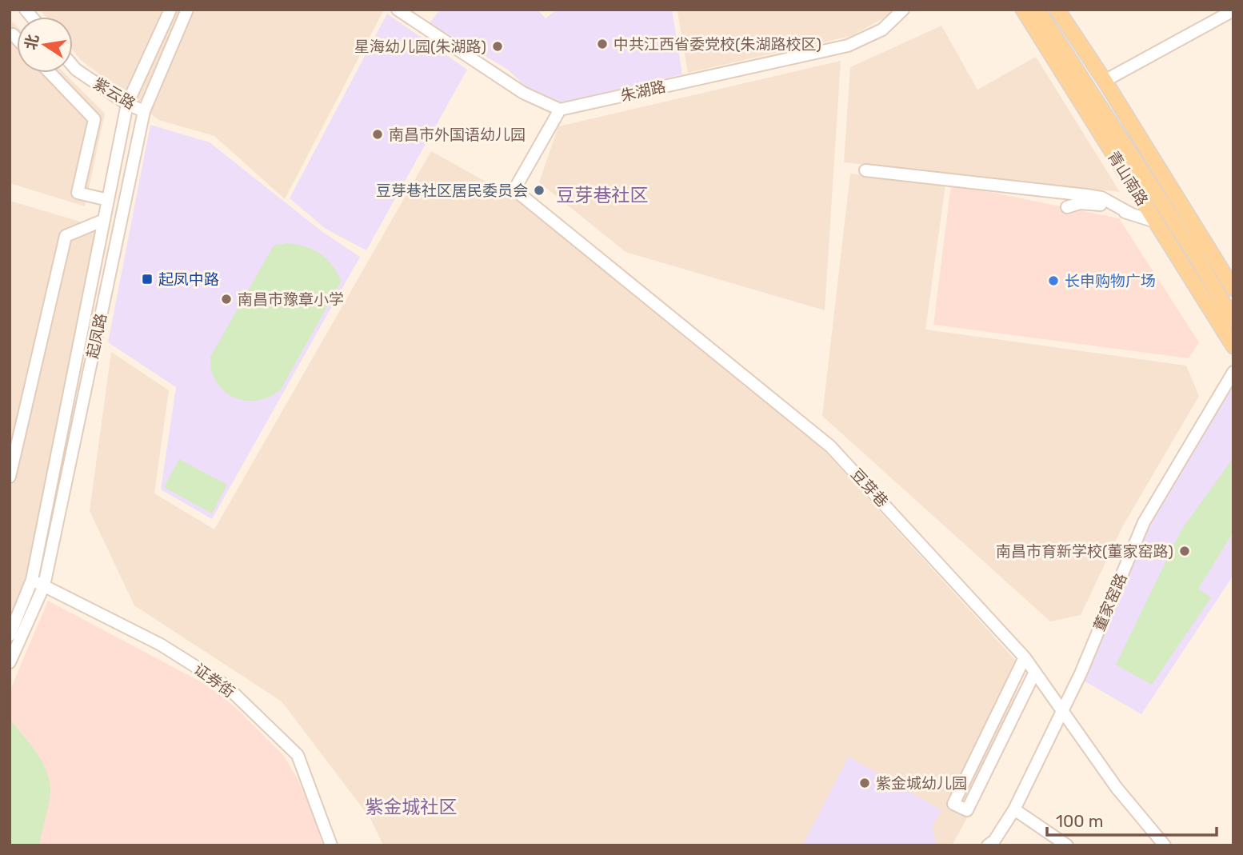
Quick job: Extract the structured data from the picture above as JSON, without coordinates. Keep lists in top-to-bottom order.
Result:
{
  "streets": {
    "main road": ["青山南路"],
    "street": [
      "朱湖路",
      "紫云路",
      "起凤路",
      "豆芽巷",
      "董家窑路",
      "证券街"
    ]
  },
  "crossings": [
    ["朱湖路", "豆芽巷"],
    ["紫云路", "起凤路"],
    ["起凤路", "证券街"],
    ["豆芽巷", "董家窑路"]
  ],
  "districts": ["豆芽巷社区", "紫金城社区"],
  "places": {
    "other": [
      "中共江西省委党校(朱湖路校区)",
      "星海幼儿园(朱湖路)",
      "南昌市外国语幼儿园",
      "豆芽巷社区居民委员会",
      "长申购物广场",
      "南昌市豫章小学",
      "南昌市育新学校(董家窑路)",
      "紫金城幼儿园"
    ],
    "transit": ["起凤中路"]
  },
  "scale_bar": "100 m",
  "north": "left"
}
